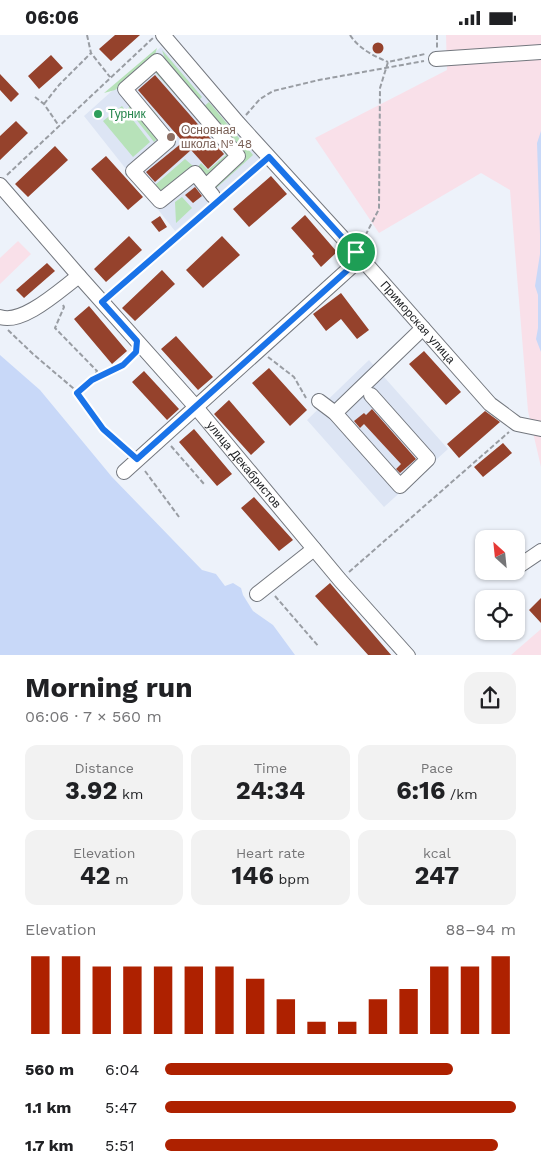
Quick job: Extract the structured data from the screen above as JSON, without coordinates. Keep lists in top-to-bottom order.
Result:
{
  "streets": {
    "street": ["Приморская улица", "улица Декабристов"]
  },
  "places": ["Турник", "Основная школа № 48"],
  "north": "top left",
  "page": {
    "status": "06:06",
    "heading": ["Morning run", "06:06 · 7 × 560 m"],
    "stats": [
      ["Distance", "3.92 km"],
      ["Time", "24:34"],
      ["Pace", "6:16 /km"],
      ["Elevation", "42 m"],
      ["Heart rate", "146 bpm"],
      ["kcal", "247"]
    ],
    "chart": ["Elevation", "88–94 m"],
    "list": [
      {
        "name": "560 m",
        "note": "6:04"
      },
      {
        "name": "1.1 km",
        "note": "5:47"
      },
      {
        "name": "1.7 km",
        "note": "5:51"
      }
    ]
  }
}
